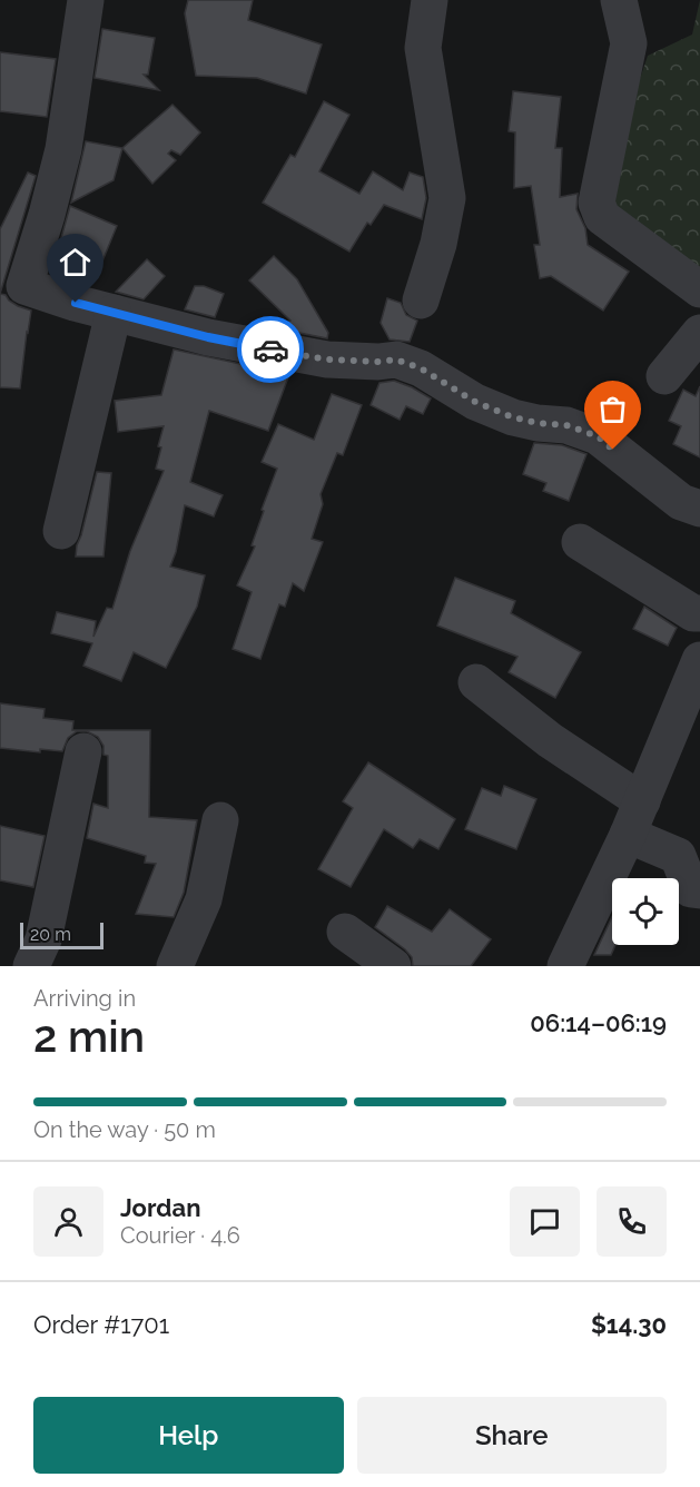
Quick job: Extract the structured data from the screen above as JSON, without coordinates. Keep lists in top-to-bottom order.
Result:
{
  "scale_bar": "20 m",
  "page": {
    "scale": "20 m",
    "heading": ["2 min", "Arriving in", "06:14–06:19"],
    "panel": [
      "Jordan",
      "Courier · 4.6",
      "Order #1701",
      "$14.30"
    ],
    "bar": "On the way · 50 m",
    "buttons": ["Help", "Share"]
  }
}
